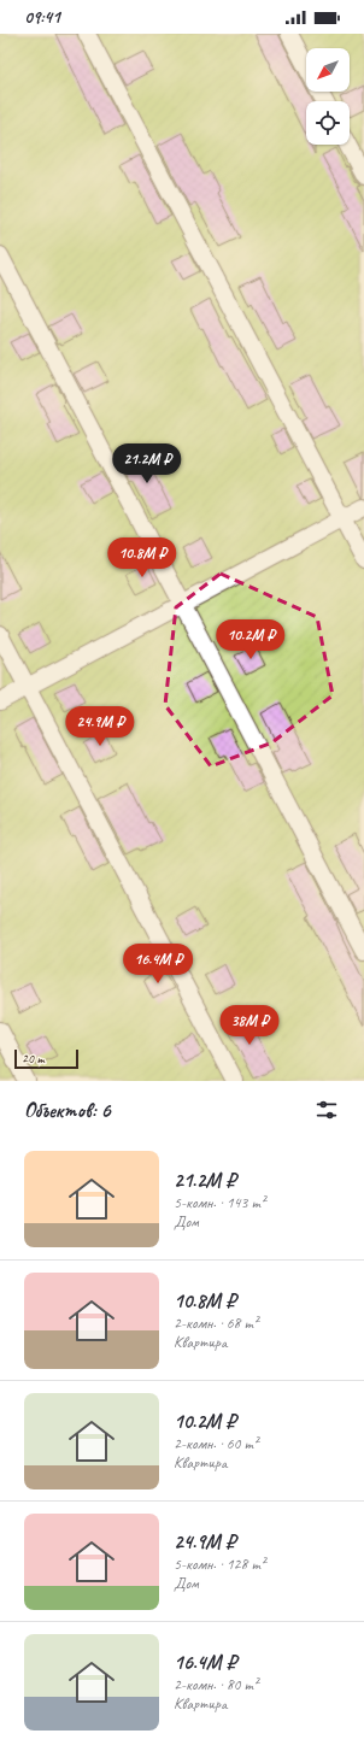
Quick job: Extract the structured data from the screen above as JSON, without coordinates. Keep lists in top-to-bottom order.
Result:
{
  "scale_bar": "20 m",
  "north": "bottom left",
  "page": {
    "status": "09:41",
    "price": [
      "21.2M ₽",
      "10.8M ₽",
      "10.2M ₽",
      "24.9M ₽",
      "16.4M ₽",
      "38M ₽"
    ],
    "scale": "20 m",
    "heading": "Объектов: 6",
    "list": [
      {
        "name": "21.2M ₽",
        "note": "5-комн. · 143 m² · Дом"
      },
      {
        "name": "10.8M ₽",
        "note": "2-комн. · 68 m² · Квартира"
      },
      {
        "name": "10.2M ₽",
        "note": "2-комн. · 60 m² · Квартира"
      },
      {
        "name": "24.9M ₽",
        "note": "5-комн. · 128 m² · Дом"
      },
      {
        "name": "16.4M ₽",
        "note": "2-комн. · 80 m² · Квартира"
      }
    ]
  }
}
